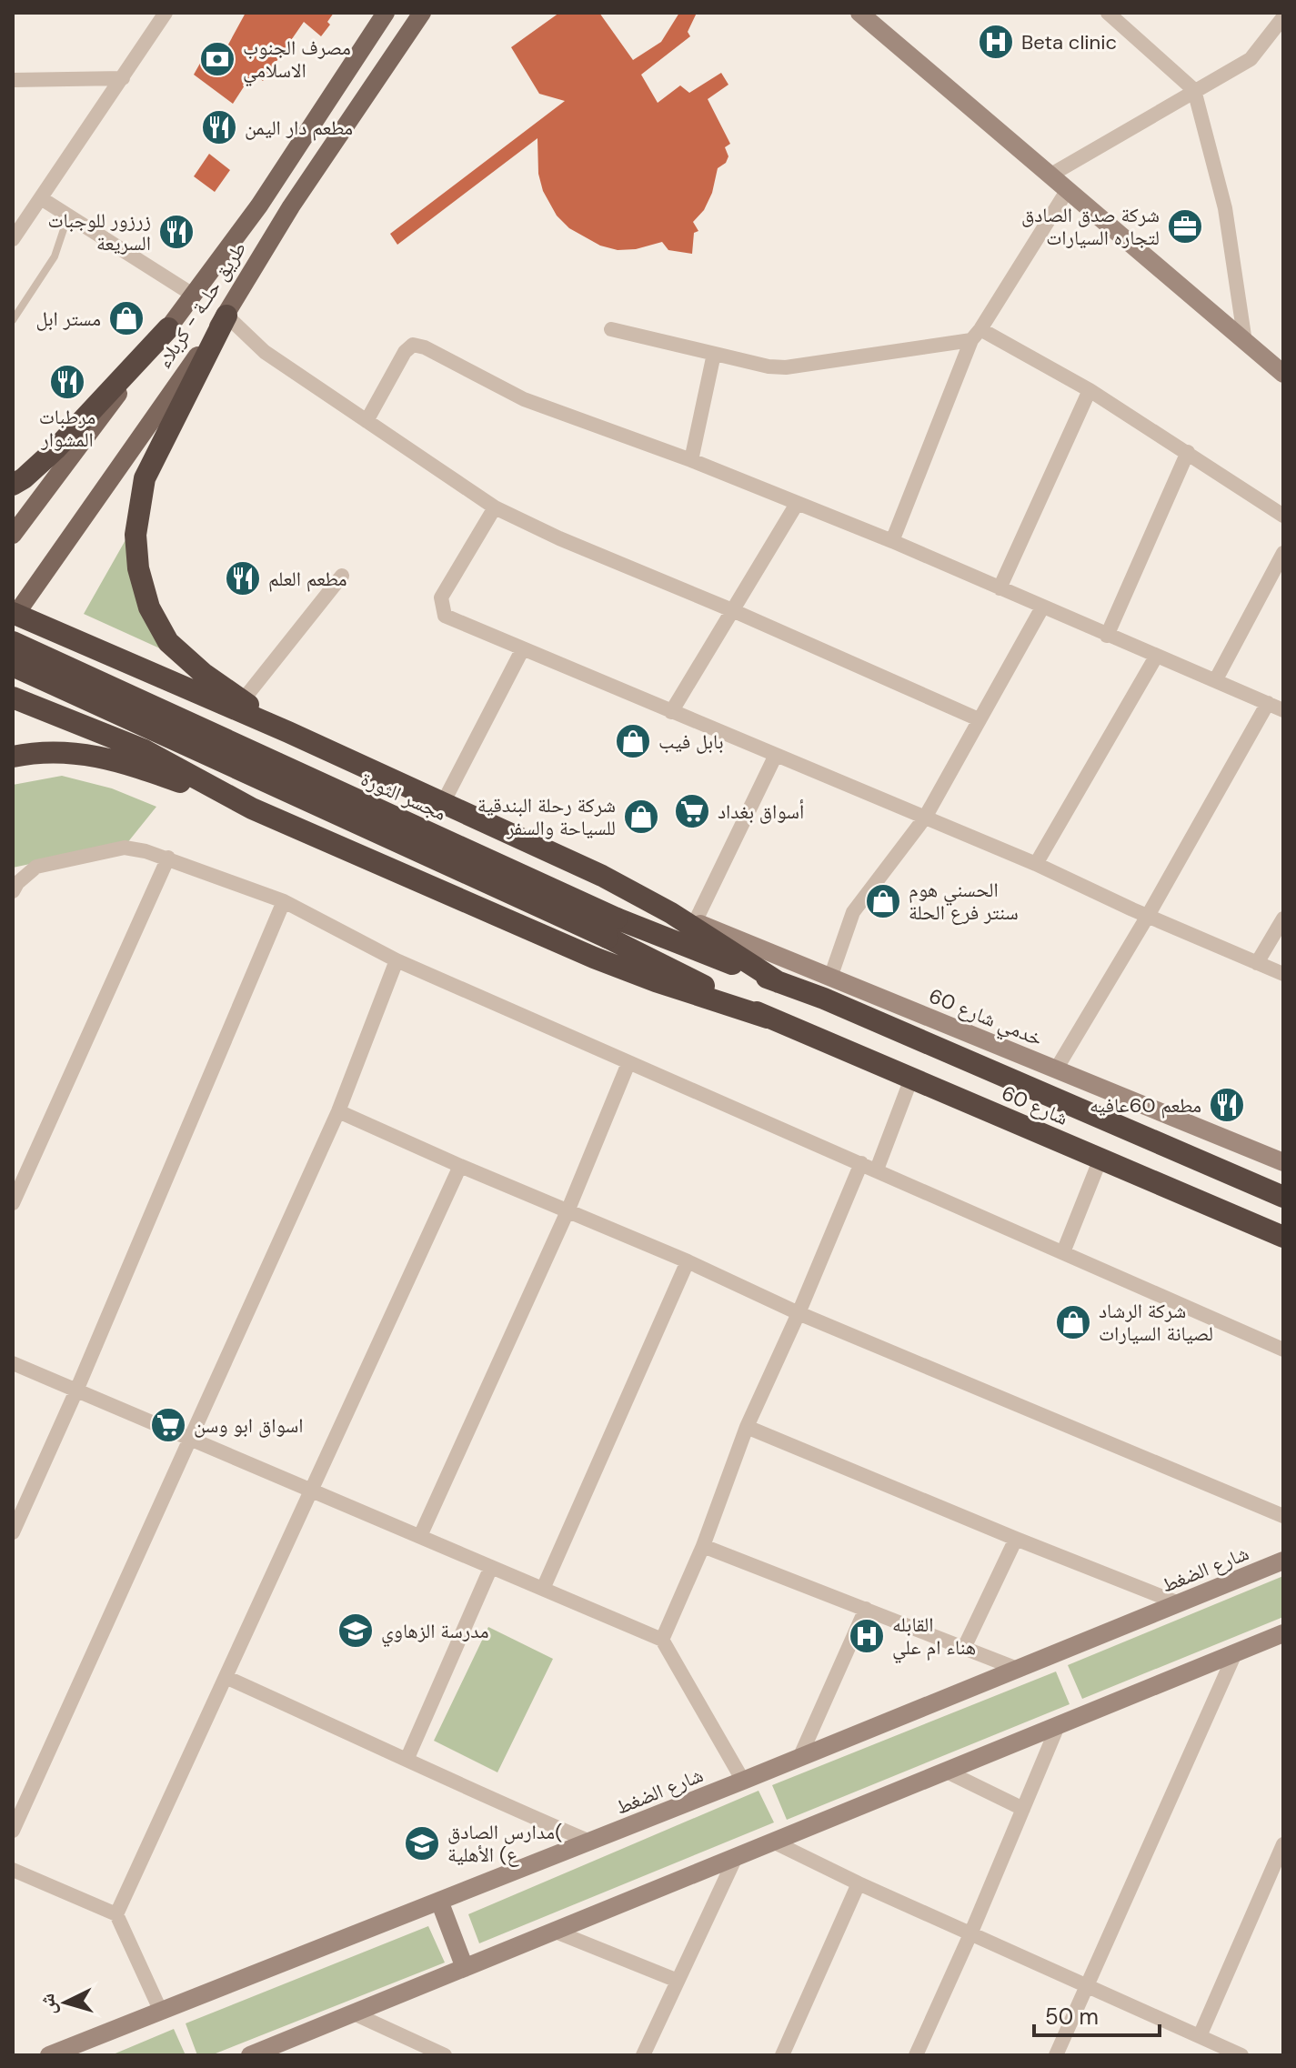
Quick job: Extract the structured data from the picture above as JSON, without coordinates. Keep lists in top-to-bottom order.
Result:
{
  "streets": {
    "highway": ["مجسر الثورة", "شارع 60"],
    "main road": ["طريق حلــة - كربلاء"],
    "street": ["خدمي شارع 60", "شارع الضغط"]
  },
  "crossings": [
    ["مجسر الثورة", "شارع 60"]
  ],
  "places": {
    "hospital": ["Beta clinic", "القابله هناء ام علي"],
    "bank": ["مصرف الجنوب الاسلامي"],
    "restaurant": [
      "مطعم دار اليمن",
      "زرزور للوجبات السريعة",
      "مرطبات المشوار",
      "مطعم العلم",
      "مطعم 60عافيه"
    ],
    "office": ["شركة صدق الصادق لتجاره السيارات"],
    "shop": [
      "مستر ابل",
      "بابل فيب",
      "شركة رحلة البندقية للسياحة والسفر",
      "الحسني هوم سنتر فرع الحلة",
      "شركة الرشاد لصيانة السيارات"
    ],
    "supermarket": ["أسواق بغداد", "اسواق ابو وسن"],
    "school or university": ["مدرسة الزهاوي", "مدارس الصادق( ع) الأهلية"]
  },
  "scale_bar": "50 m",
  "north": "left"
}
